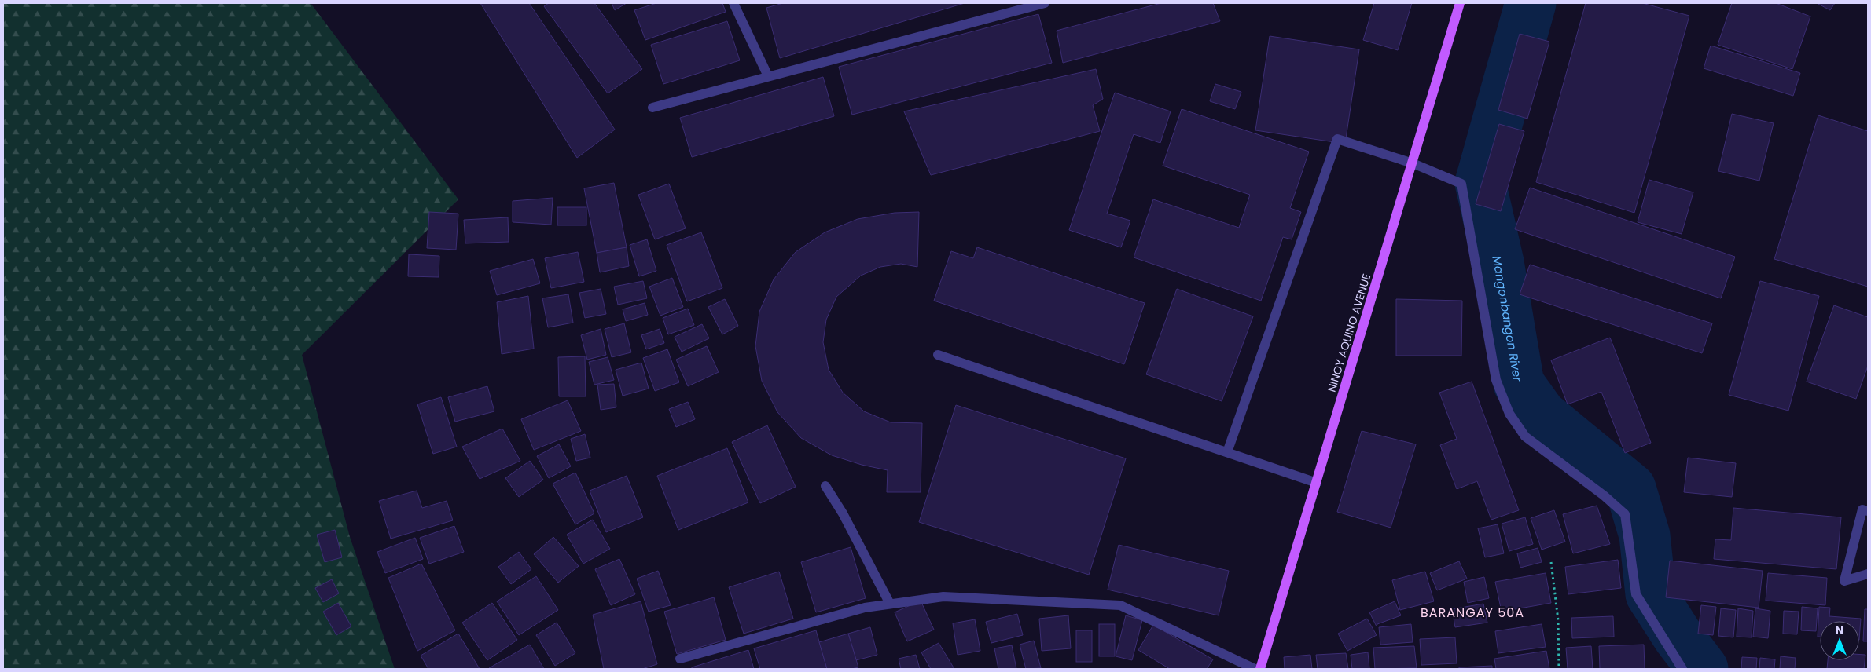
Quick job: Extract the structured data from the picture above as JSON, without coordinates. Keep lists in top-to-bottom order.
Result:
{
  "streets": {
    "main road": ["NINOY AQUINO AVENUE"]
  },
  "districts": ["BARANGAY 50A"],
  "water": ["Mangonbangon River"],
  "north": "top"
}
